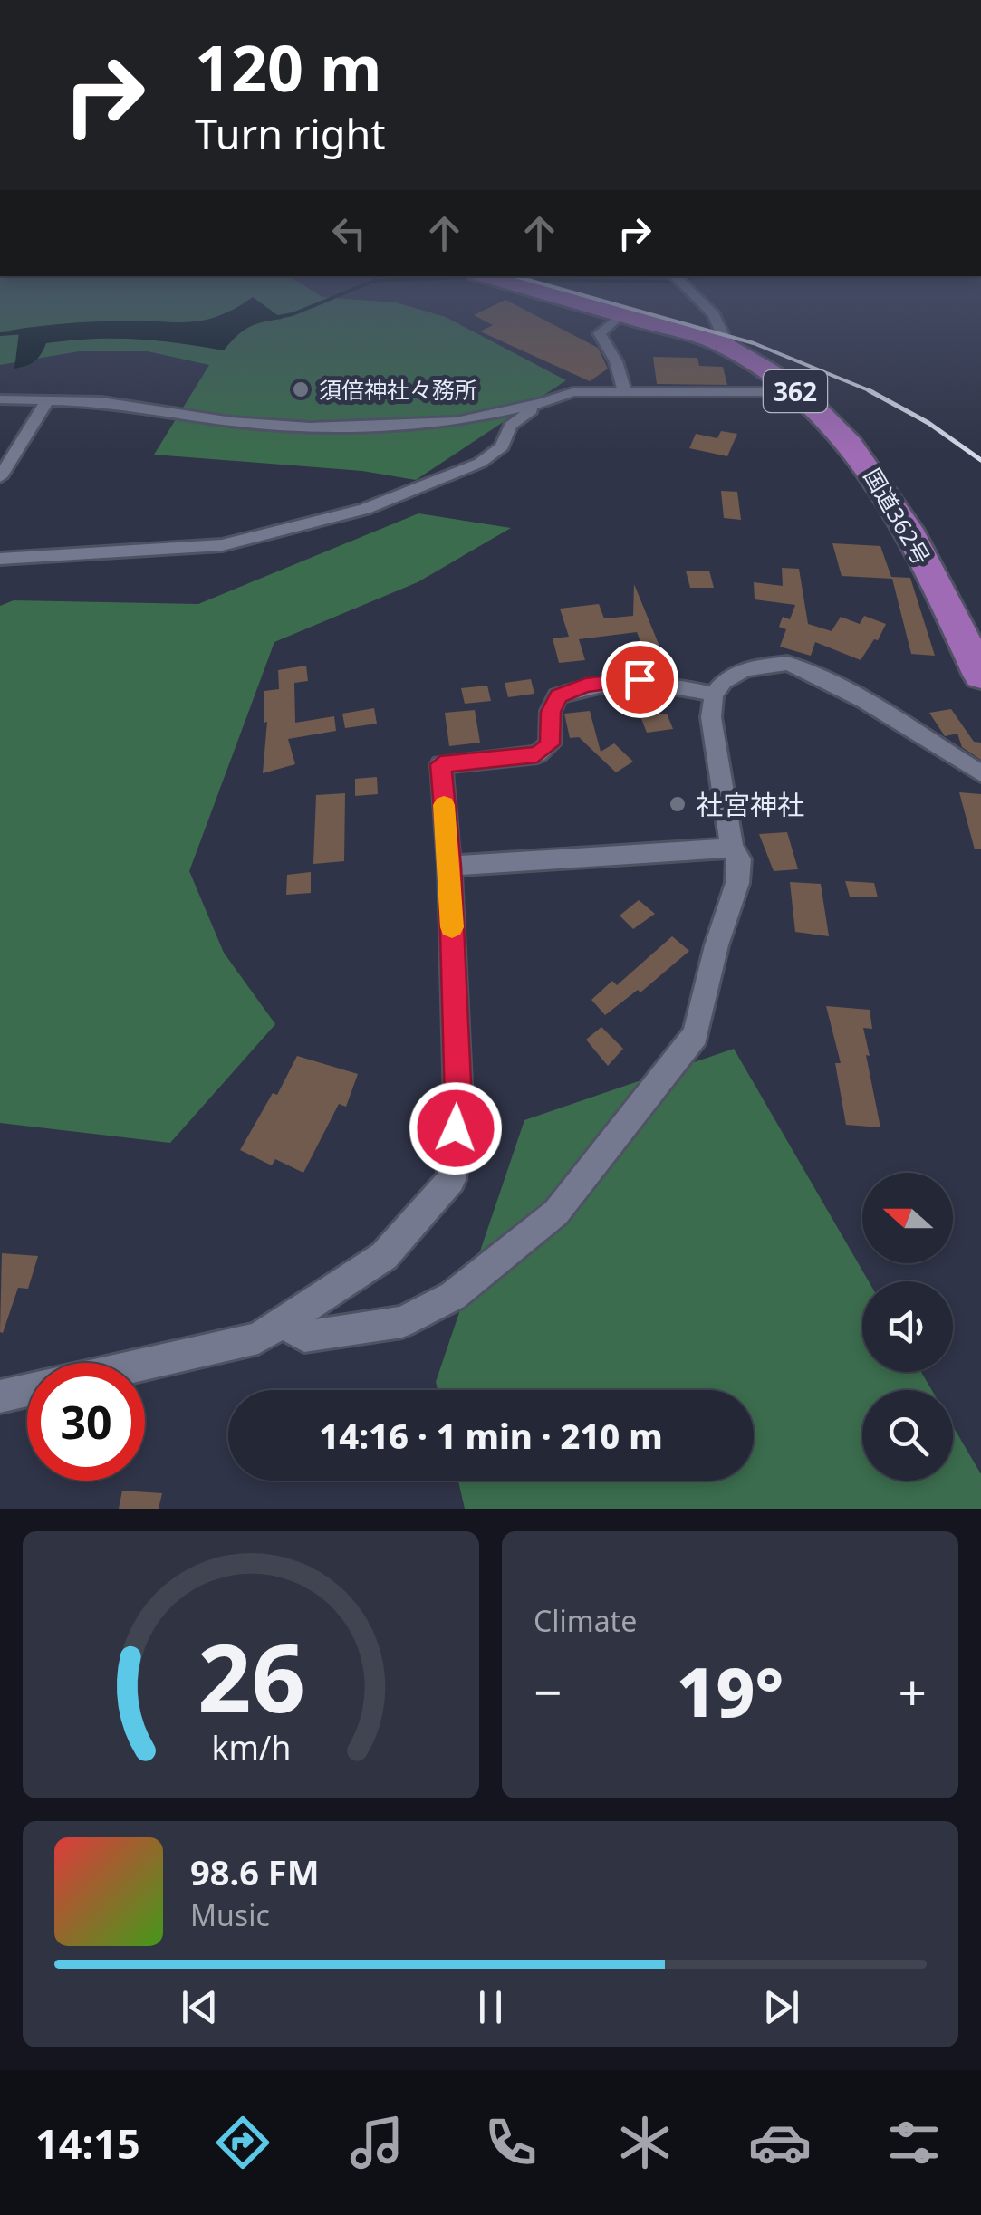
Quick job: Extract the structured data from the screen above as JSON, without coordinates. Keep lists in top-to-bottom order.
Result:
{
  "streets": {
    "highway": ["362", "国道362号"]
  },
  "places": ["須倍神社々務所", "社宮神社"],
  "north": "left",
  "page": {
    "turn": ["120 m", "Turn right"],
    "limit": "30",
    "trip": "14:16 · 1 min · 210 m",
    "tile": "Climate",
    "heat": ["−", "19°", "+"],
    "song": ["98.6 FM", "Music"],
    "tabs": "14:15",
    "gauge": ["26", "km/h"]
  }
}
